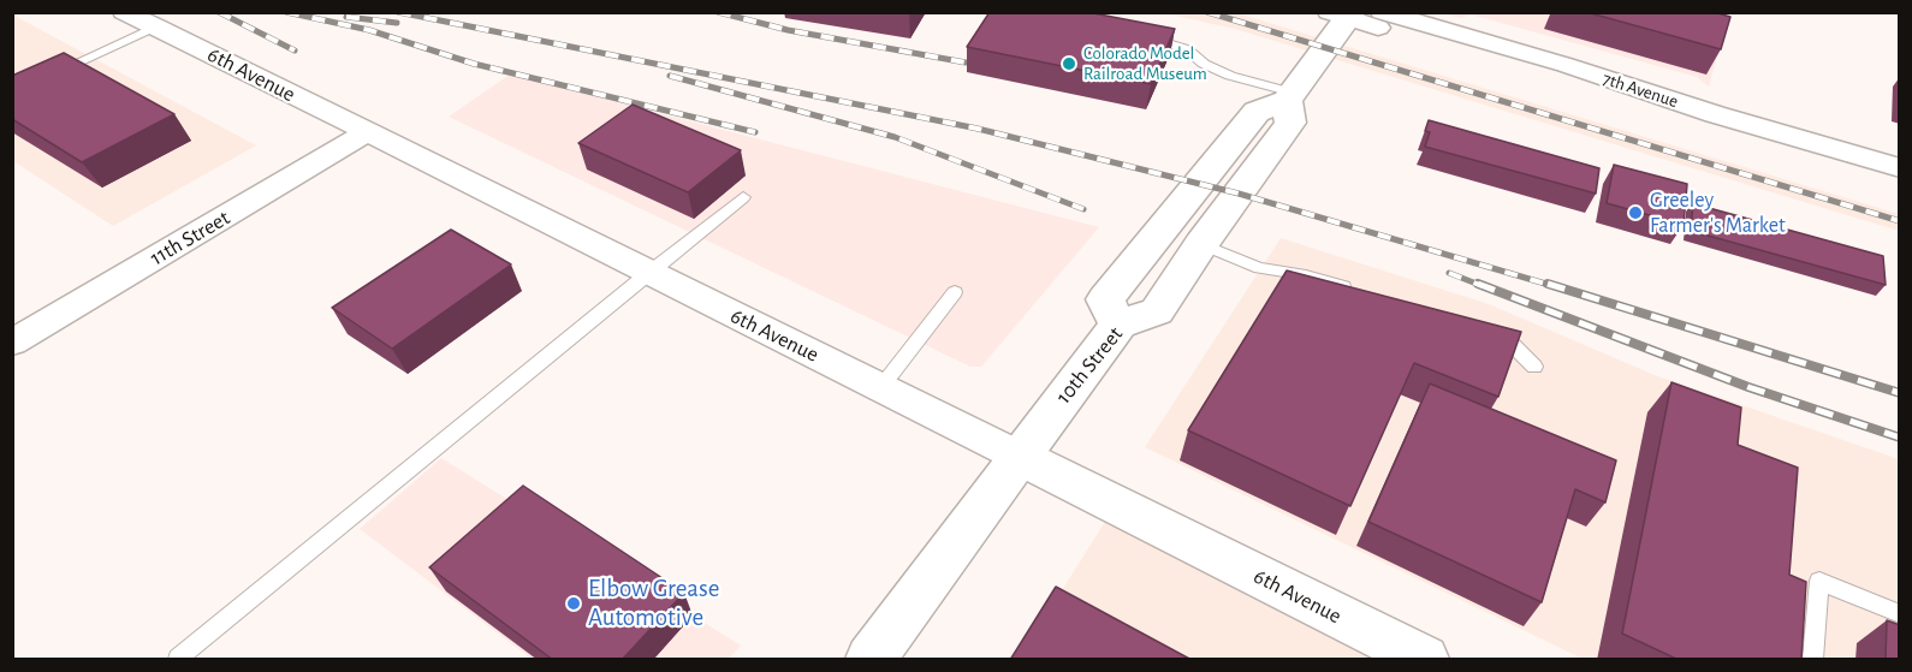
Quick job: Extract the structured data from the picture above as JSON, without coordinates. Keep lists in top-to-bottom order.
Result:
{
  "streets": {
    "street": [
      "6th Avenue",
      "7th Avenue",
      "11th Street",
      "10th Street"
    ]
  },
  "crossings": [
    ["6th Avenue", "11th Street"],
    ["6th Avenue", "10th Street"]
  ],
  "places": ["Colorado Model Railroad Museum", "Greeley Farmer's Market", "Elbow Grease Automotive"]
}
